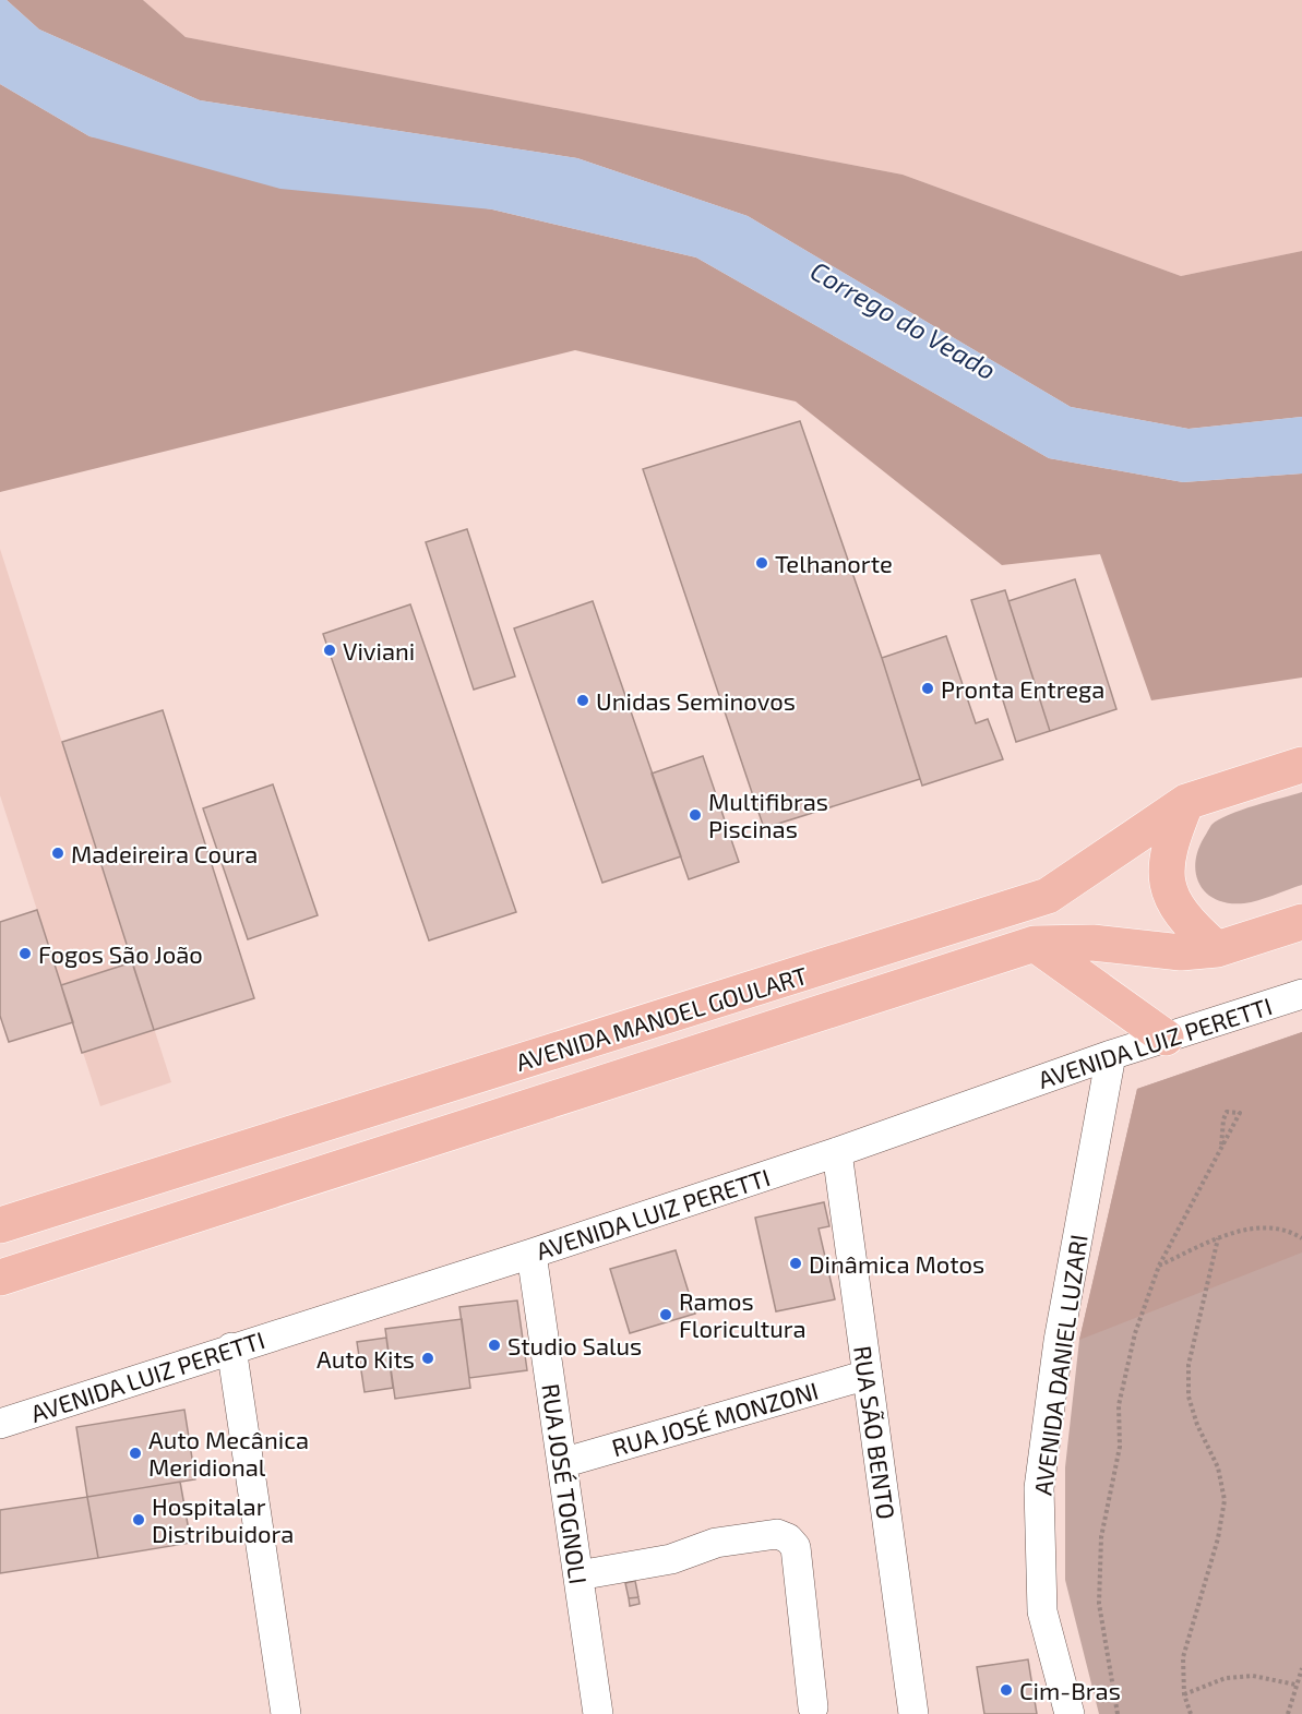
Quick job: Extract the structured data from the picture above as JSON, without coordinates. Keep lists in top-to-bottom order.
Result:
{
  "streets": {
    "main road": ["AVENIDA MANOEL GOULART"],
    "street": [
      "AVENIDA LUIZ PERETTI",
      "AVENIDA DANIEL LUZARI",
      "RUA JOSÉ MONZONI",
      "RUA SÃO BENTO",
      "RUA JOSÉ TOGNOLI"
    ]
  },
  "crossings": [
    ["AVENIDA LUIZ PERETTI", "AVENIDA DANIEL LUZARI"],
    ["AVENIDA LUIZ PERETTI", "RUA SÃO BENTO"],
    ["AVENIDA LUIZ PERETTI", "RUA JOSÉ TOGNOLI"],
    ["RUA JOSÉ MONZONI", "RUA SÃO BENTO"],
    ["RUA JOSÉ MONZONI", "RUA JOSÉ TOGNOLI"]
  ],
  "water": ["Corrego do Veado"],
  "places": [
    "Telhanorte",
    "Viviani",
    "Pronta Entrega",
    "Unidas Seminovos",
    "Multifibras Piscinas",
    "Madeireira Coura",
    "Fogos São João",
    "Dinâmica Motos",
    "Ramos Floricultura",
    "Studio Salus",
    "Auto Kits",
    "Auto Mecânica Meridional",
    "Hospitalar Distribuidora",
    "Cim-Bras"
  ]
}
